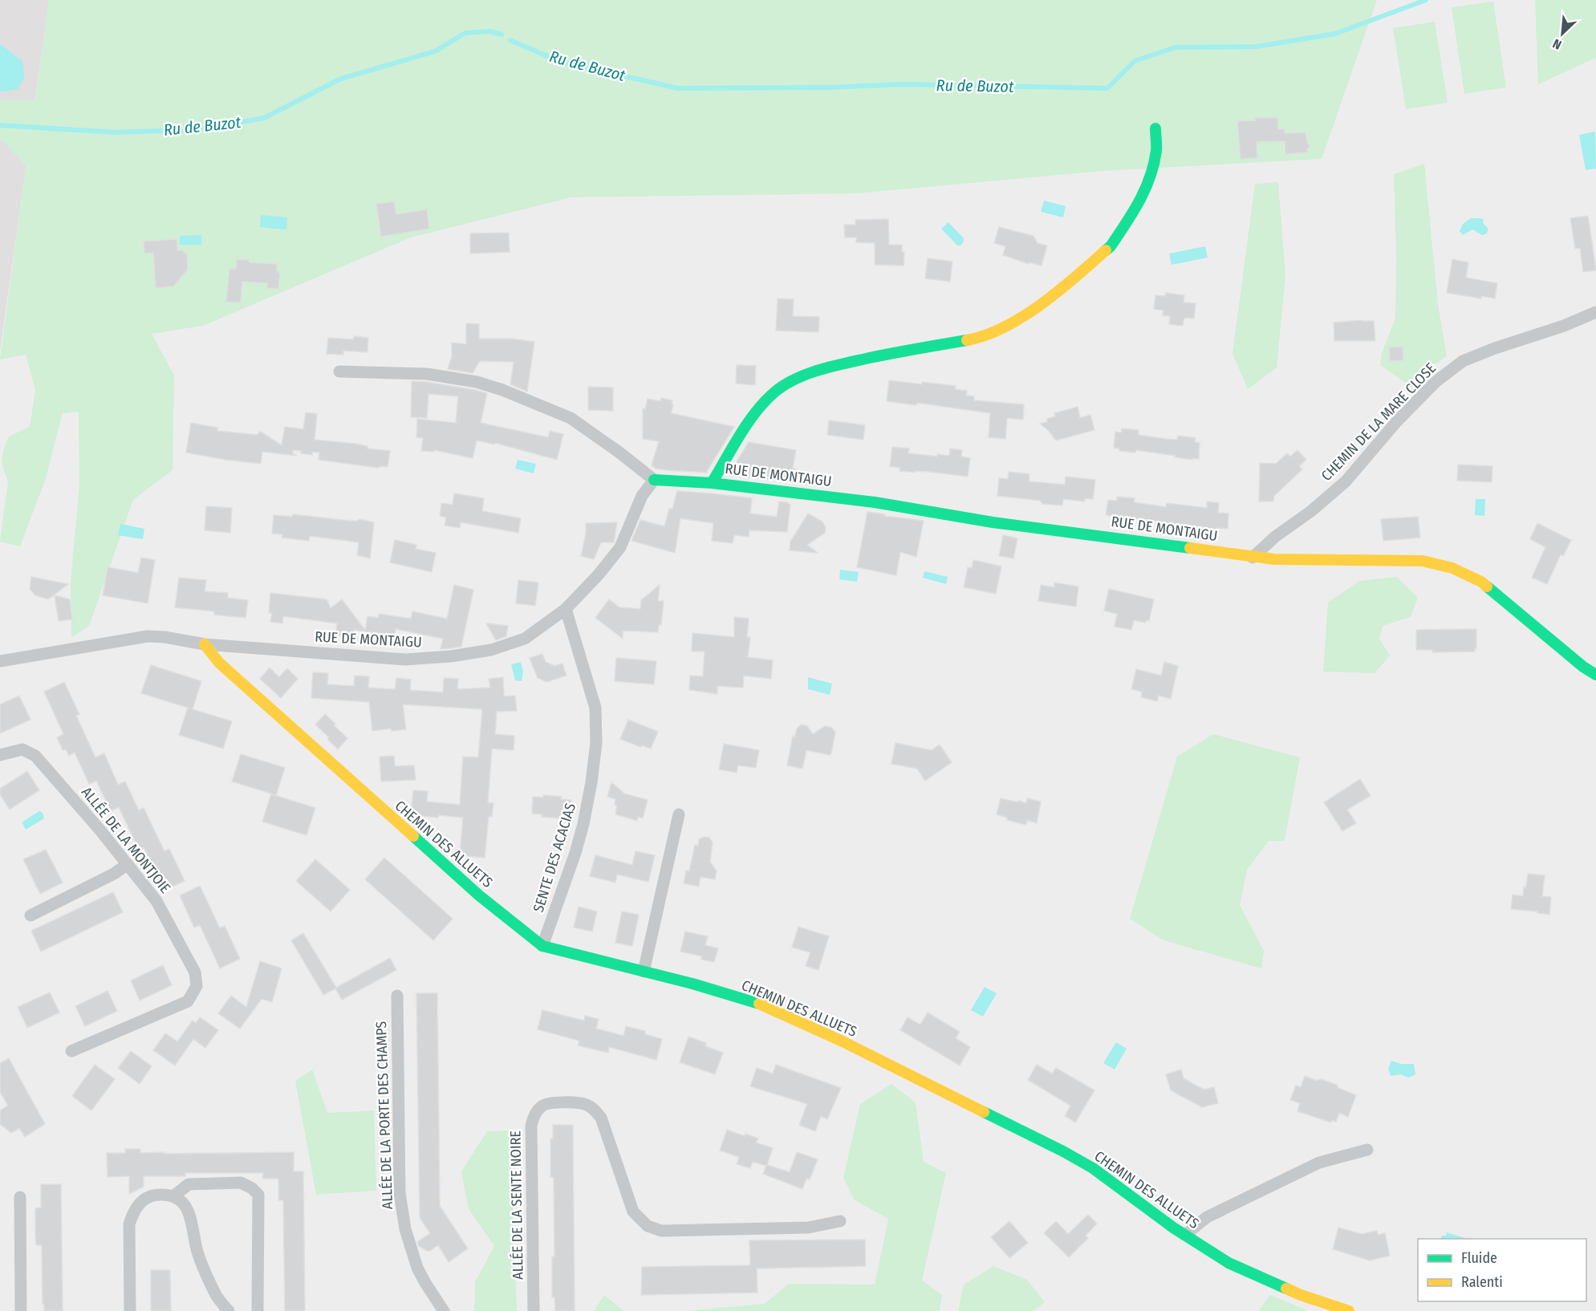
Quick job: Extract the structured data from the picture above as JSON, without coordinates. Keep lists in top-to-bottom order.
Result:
{
  "streets": {
    "street": [
      "CHEMIN DE LA MARE CLOSE",
      "RUE DE MONTAIGU",
      "ALLÉE DE LA MONTJOIE",
      "CHEMIN DES ALLUETS",
      "SENTE DES ACACIAS",
      "ALLÉE DE LA PORTE DES CHAMPS",
      "ALLÉE DE LA SENTE NOIRE"
    ]
  },
  "crossings": [
    ["CHEMIN DE LA MARE CLOSE", "RUE DE MONTAIGU"],
    ["RUE DE MONTAIGU", "CHEMIN DES ALLUETS"],
    ["RUE DE MONTAIGU", "SENTE DES ACACIAS"],
    ["CHEMIN DES ALLUETS", "SENTE DES ACACIAS"]
  ],
  "water": ["Ru de Buzot"],
  "legend": ["Fluide", "Ralenti"],
  "north": "bottom left"
}
